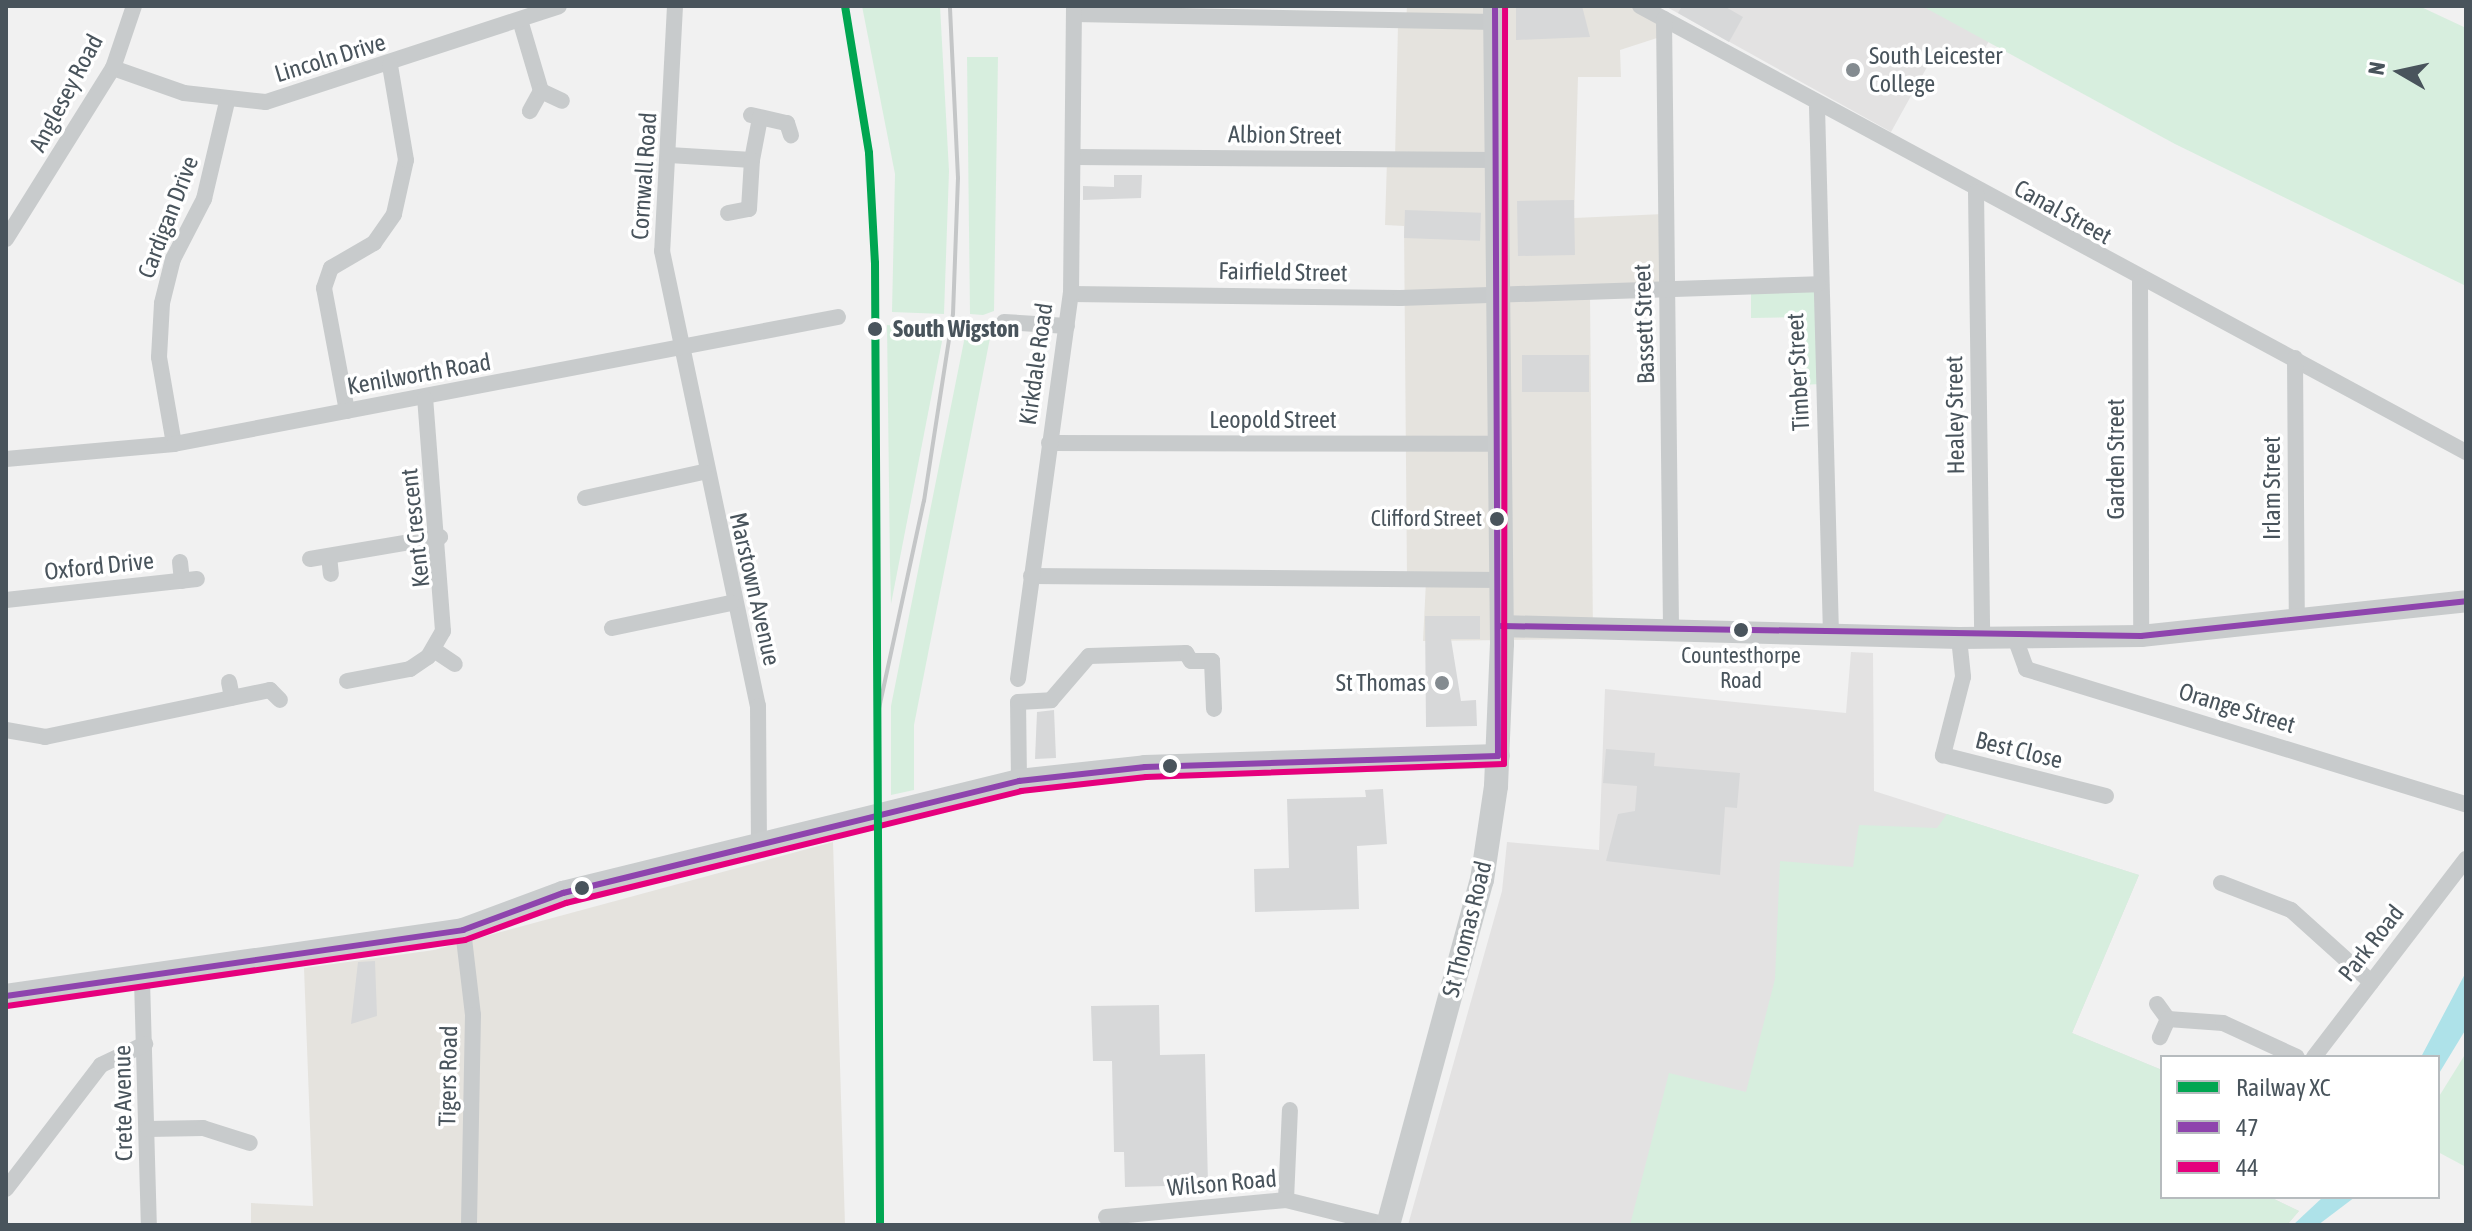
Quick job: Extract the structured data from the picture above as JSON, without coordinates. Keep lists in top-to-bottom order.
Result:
{
  "streets": {
    "main road": ["St Thomas Road"],
    "street": [
      "Lincoln Drive",
      "Anglesey Road",
      "Albion Street",
      "Cornwall Road",
      "Canal Street",
      "Cardigan Drive",
      "Fairfield Street",
      "Bassett Street",
      "Kirkdale Road",
      "Timber Street",
      "Kenilworth Road",
      "Healey Street",
      "Leopold Street",
      "Garden Street",
      "Irlam Street",
      "Kent Crescent",
      "Oxford Drive",
      "Marstown Avenue",
      "Orange Street",
      "Best Close",
      "Park Road",
      "Tigers Road",
      "Crete Avenue",
      "Wilson Road"
    ]
  },
  "crossings": [
    ["Lincoln Drive", "Anglesey Road"],
    ["Lincoln Drive", "Cardigan Drive"],
    ["Albion Street", "Kirkdale Road"],
    ["Albion Street", "St Thomas Road"],
    ["Cornwall Road", "Kenilworth Road"],
    ["Cornwall Road", "Marstown Avenue"],
    ["Canal Street", "Bassett Street"],
    ["Canal Street", "Timber Street"],
    ["Canal Street", "Healey Street"],
    ["Canal Street", "Garden Street"],
    ["Canal Street", "Irlam Street"],
    ["Cardigan Drive", "Kenilworth Road"],
    ["Fairfield Street", "Bassett Street"],
    ["Fairfield Street", "Kirkdale Road"],
    ["Fairfield Street", "Timber Street"],
    ["Fairfield Street", "St Thomas Road"],
    ["Kirkdale Road", "Leopold Street"],
    ["Kenilworth Road", "Kent Crescent"],
    ["Kenilworth Road", "Marstown Avenue"],
    ["Leopold Street", "St Thomas Road"],
    ["St Thomas Road", "Wilson Road"]
  ],
  "places": [
    "South Leicester College",
    "South Wigston",
    "Clifford Street",
    "Countesthorpe Road",
    "St Thomas"
  ],
  "lines": ["rail line XC", "transit line 47", "transit line 44"],
  "legend": ["Railway XC", "47", "44"],
  "north": "left"
}
